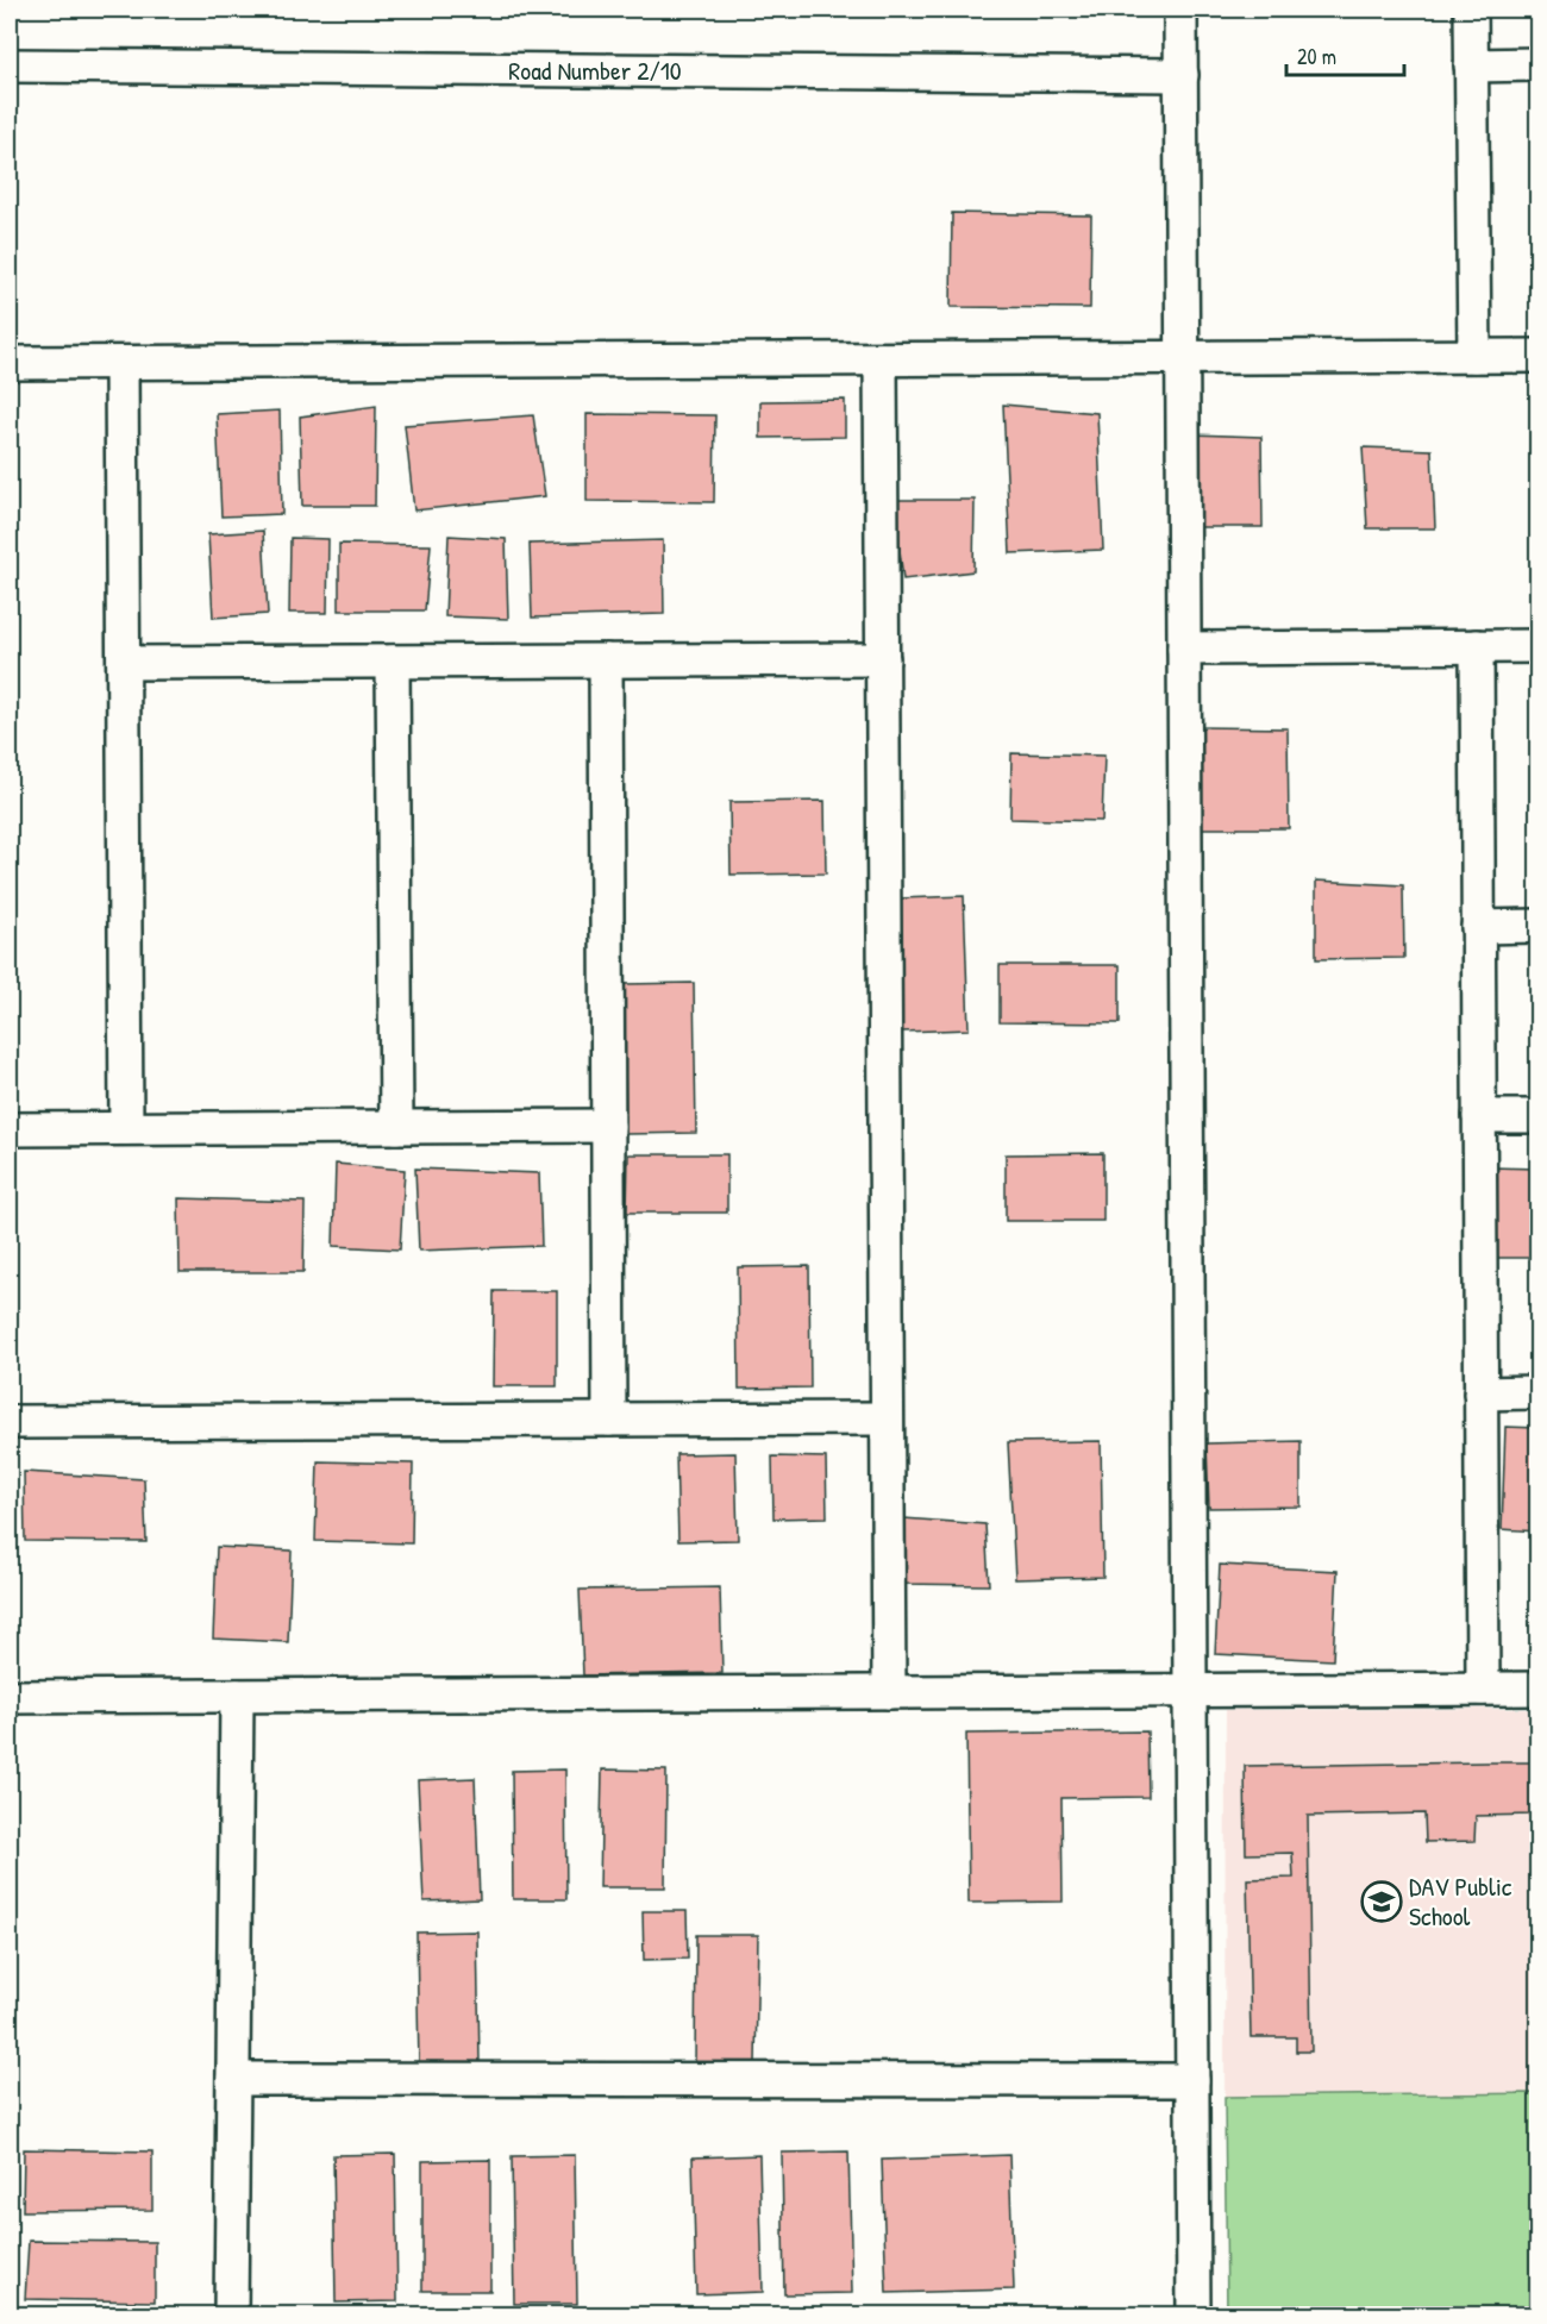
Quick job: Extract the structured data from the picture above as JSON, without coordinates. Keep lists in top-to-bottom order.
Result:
{
  "streets": {
    "street": ["Road Number 2/10"]
  },
  "places": {
    "school or university": ["DAV Public School"]
  },
  "scale_bar": "20 m"
}
